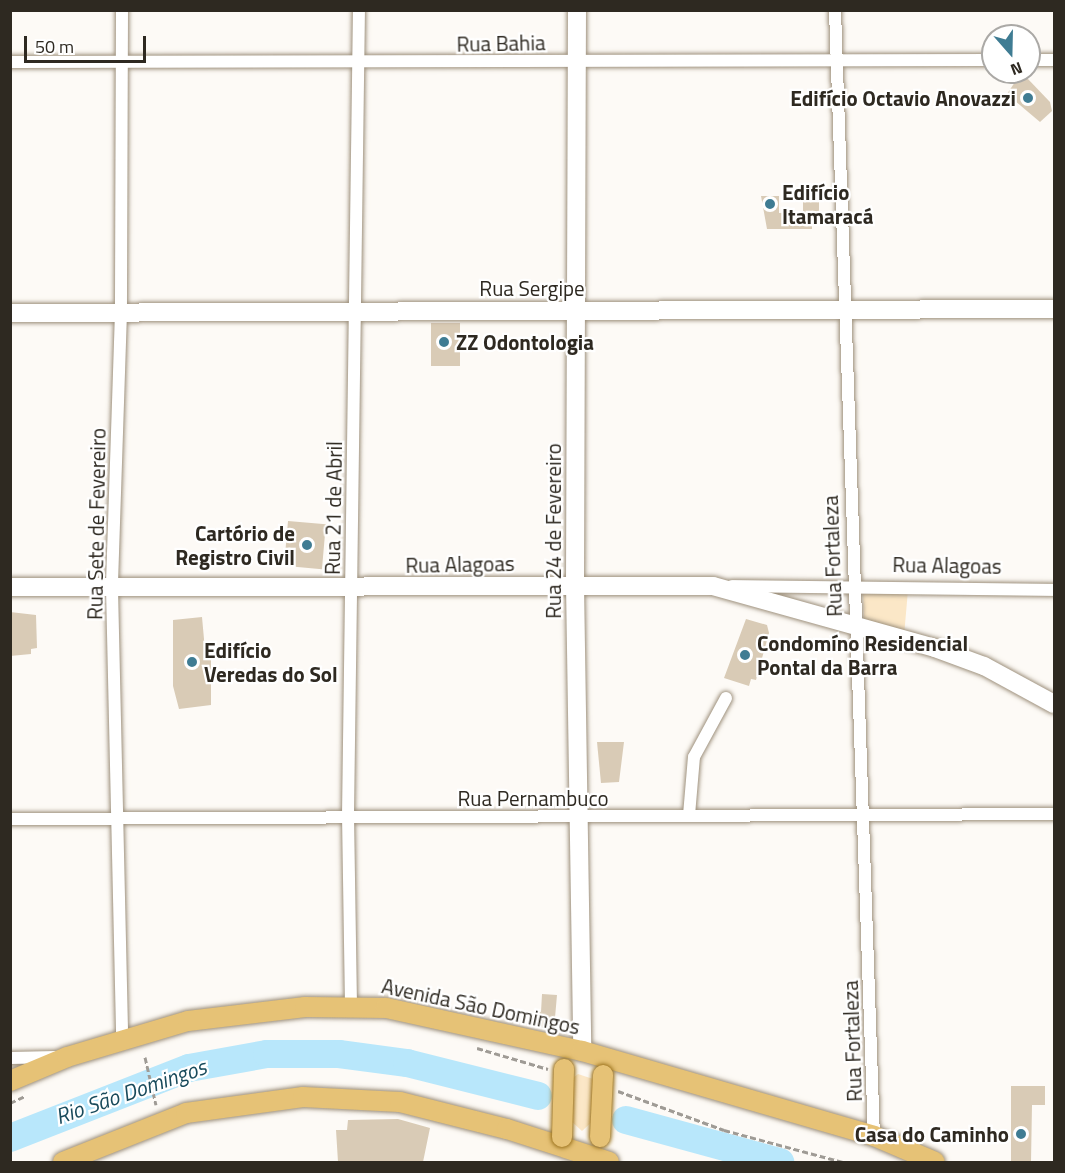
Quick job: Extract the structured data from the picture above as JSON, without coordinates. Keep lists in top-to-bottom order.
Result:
{
  "streets": {
    "main road": ["Avenida São Domingos"],
    "street": [
      "Rua Bahia",
      "Rua Sergipe",
      "Rua 21 de Abril",
      "Rua Sete de Fevereiro",
      "Rua 24 de Fevereiro",
      "Rua Fortaleza",
      "Rua Alagoas",
      "Rua Pernambuco"
    ]
  },
  "crossings": [
    ["Rua Bahia", "Rua 21 de Abril"],
    ["Rua Bahia", "Rua Sete de Fevereiro"],
    ["Rua Bahia", "Rua 24 de Fevereiro"],
    ["Rua Bahia", "Rua Fortaleza"],
    ["Rua Sergipe", "Rua 21 de Abril"],
    ["Rua Sergipe", "Rua Sete de Fevereiro"],
    ["Rua Sergipe", "Rua 24 de Fevereiro"],
    ["Rua Sergipe", "Rua Fortaleza"],
    ["Rua 21 de Abril", "Rua Alagoas"],
    ["Rua 21 de Abril", "Rua Pernambuco"],
    ["Rua 21 de Abril", "Avenida São Domingos"],
    ["Rua Sete de Fevereiro", "Rua Alagoas"],
    ["Rua Sete de Fevereiro", "Rua Pernambuco"],
    ["Rua Sete de Fevereiro", "Avenida São Domingos"],
    ["Rua 24 de Fevereiro", "Rua Alagoas"],
    ["Rua 24 de Fevereiro", "Rua Pernambuco"],
    ["Rua 24 de Fevereiro", "Avenida São Domingos"],
    ["Rua Fortaleza", "Rua Alagoas"],
    ["Rua Fortaleza", "Rua Pernambuco"],
    ["Rua Fortaleza", "Avenida São Domingos"]
  ],
  "water": ["Rio São Domingos"],
  "places": [
    "Edifício Octavio Anovazzi",
    "Edifício Itamaracá",
    "ZZ Odontologia",
    "Cartório de Registro Civil",
    "Condomíno Residencial Pontal da Barra",
    "Edifício Veredas do Sol",
    "Casa do Caminho"
  ],
  "scale_bar": "50 m",
  "north": "bottom"
}
